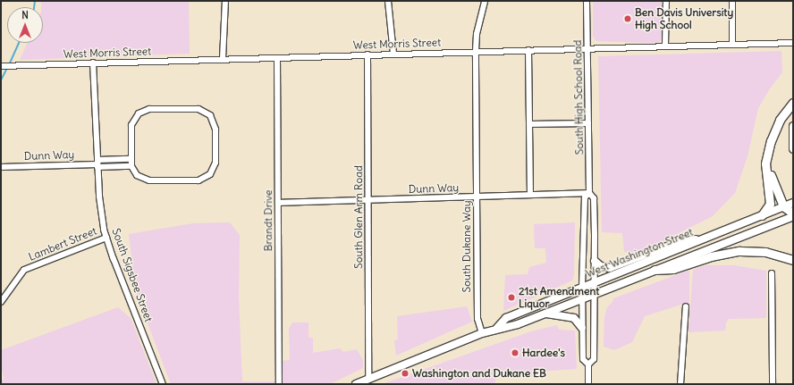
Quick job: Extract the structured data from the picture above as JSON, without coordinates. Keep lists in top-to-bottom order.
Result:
{
  "streets": {
    "main road": ["West Washington Street"],
    "street": [
      "West Morris Street",
      "South High School Road",
      "Dunn Way",
      "South Glen Arm Road",
      "Brandt Drive",
      "Lambert Street",
      "South Dukane Way",
      "South Sigsbee Street"
    ]
  },
  "crossings": [
    ["West Morris Street", "South High School Road"],
    ["West Morris Street", "South Glen Arm Road"],
    ["West Morris Street", "Brandt Drive"],
    ["West Morris Street", "South Dukane Way"],
    ["West Morris Street", "South Sigsbee Street"],
    ["South High School Road", "Dunn Way"],
    ["South High School Road", "West Washington Street"],
    ["Dunn Way", "South Glen Arm Road"],
    ["Dunn Way", "Brandt Drive"],
    ["Dunn Way", "South Dukane Way"],
    ["Dunn Way", "South Sigsbee Street"],
    ["South Glen Arm Road", "West Washington Street"],
    ["Lambert Street", "South Sigsbee Street"],
    ["South Dukane Way", "West Washington Street"]
  ],
  "places": [
    "Ben Davis University High School",
    "21st Amendment Liquor",
    "Hardee's",
    "Washington and Dukane EB"
  ],
  "north": "top"
}
